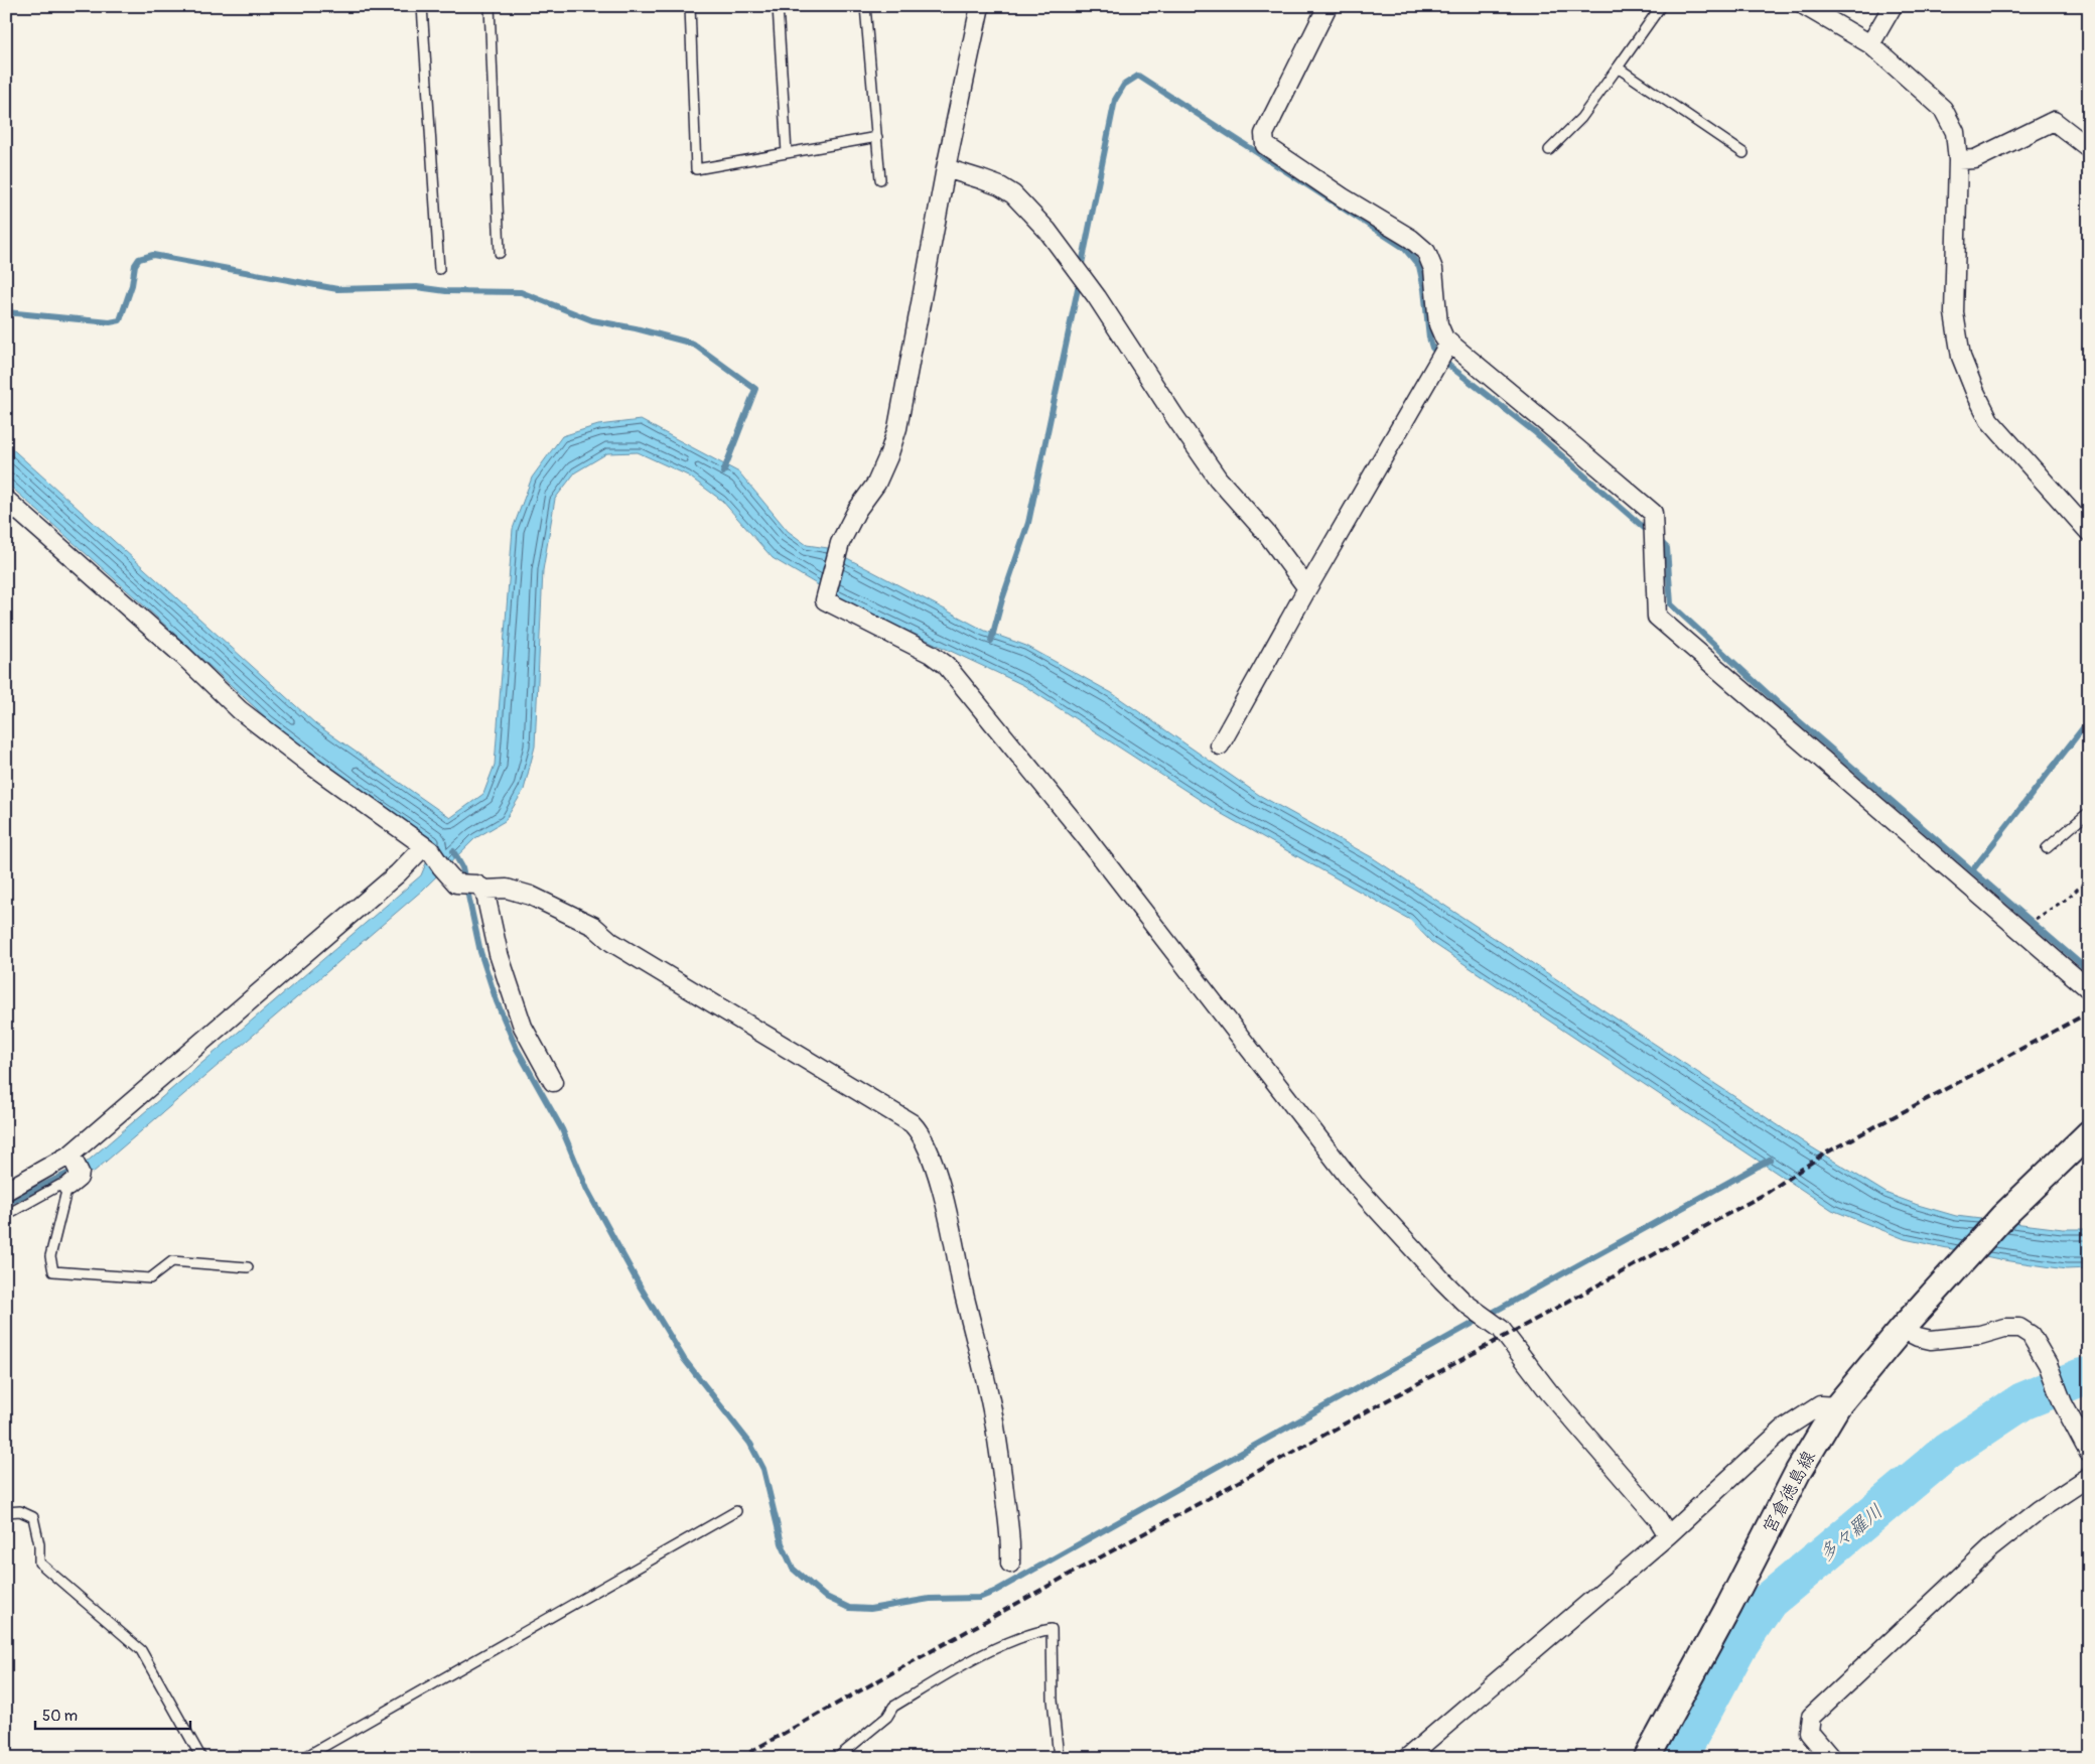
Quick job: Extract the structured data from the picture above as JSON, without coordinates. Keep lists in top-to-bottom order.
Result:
{
  "streets": {
    "main road": ["宮倉徳島線"]
  },
  "water": ["多々羅川"],
  "scale_bar": "50 m"
}
